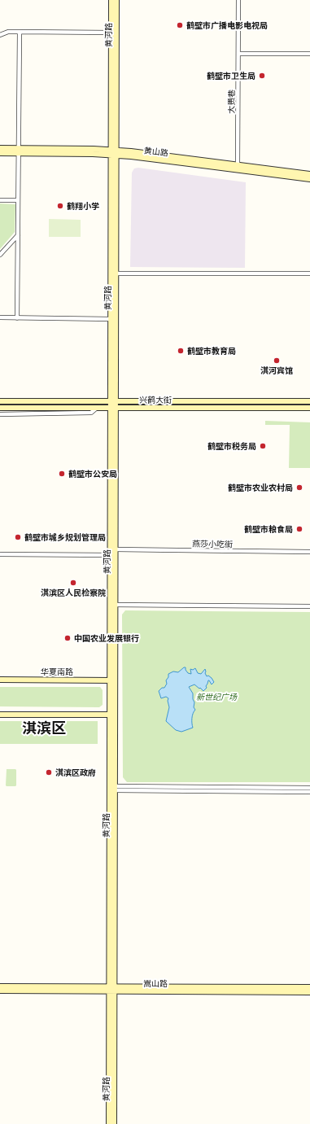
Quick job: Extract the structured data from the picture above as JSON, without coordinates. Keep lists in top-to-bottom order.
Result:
{
  "streets": {
    "main road": [
      "黄河路",
      "黄山路",
      "兴鹤大街",
      "华夏南路",
      "嵩山路"
    ],
    "street": ["大赉巷", "燕莎小吃街"]
  },
  "crossings": [
    ["黄河路", "黄山路"],
    ["黄河路", "兴鹤大街"],
    ["黄河路", "燕莎小吃街"],
    ["黄河路", "华夏南路"],
    ["黄河路", "嵩山路"],
    ["大赉巷", "黄山路"]
  ],
  "districts": ["淇滨区"],
  "parks": ["新世纪广场"],
  "places": [
    "鹤壁市广播电影电视局",
    "鹤壁市卫生局",
    "鹤翔小学",
    "鹤壁市教育局",
    "淇河宾馆",
    "鹤壁市税务局",
    "鹤壁市公安局",
    "鹤壁市农业农村局",
    "鹤壁市粮食局",
    "鹤壁市城乡规划管理局",
    "淇滨区人民检察院",
    "中国农业发展银行",
    "淇滨区政府"
  ]
}
